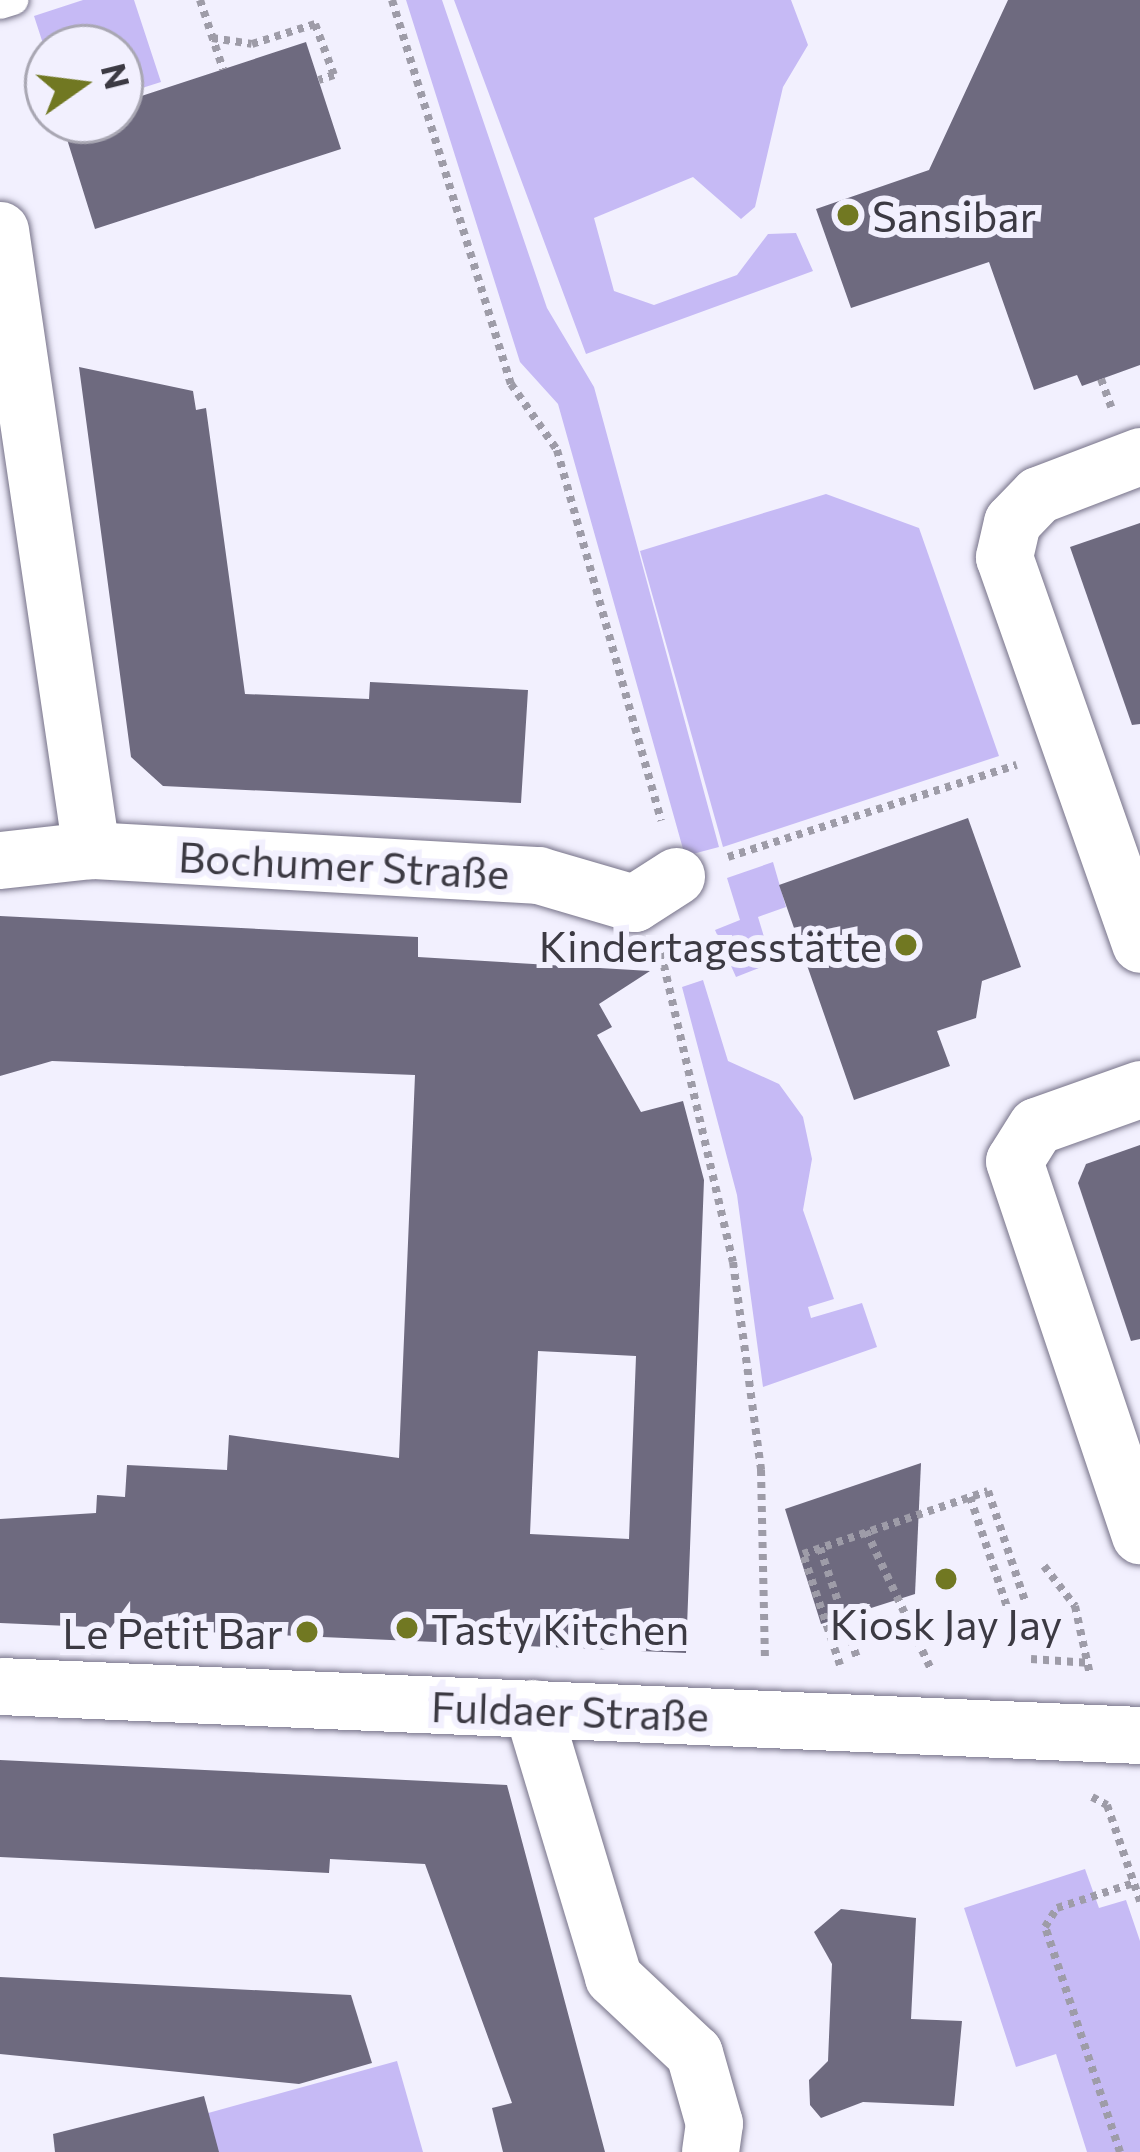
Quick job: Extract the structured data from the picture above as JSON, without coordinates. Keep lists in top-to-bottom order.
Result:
{
  "streets": {
    "street": ["Bochumer Straße", "Fuldaer Straße"]
  },
  "places": [
    "Sansibar",
    "Kindertagesstätte",
    "Kiosk Jay Jay",
    "Tasty Kitchen",
    "Le Petit Bar"
  ],
  "north": "right"
}
